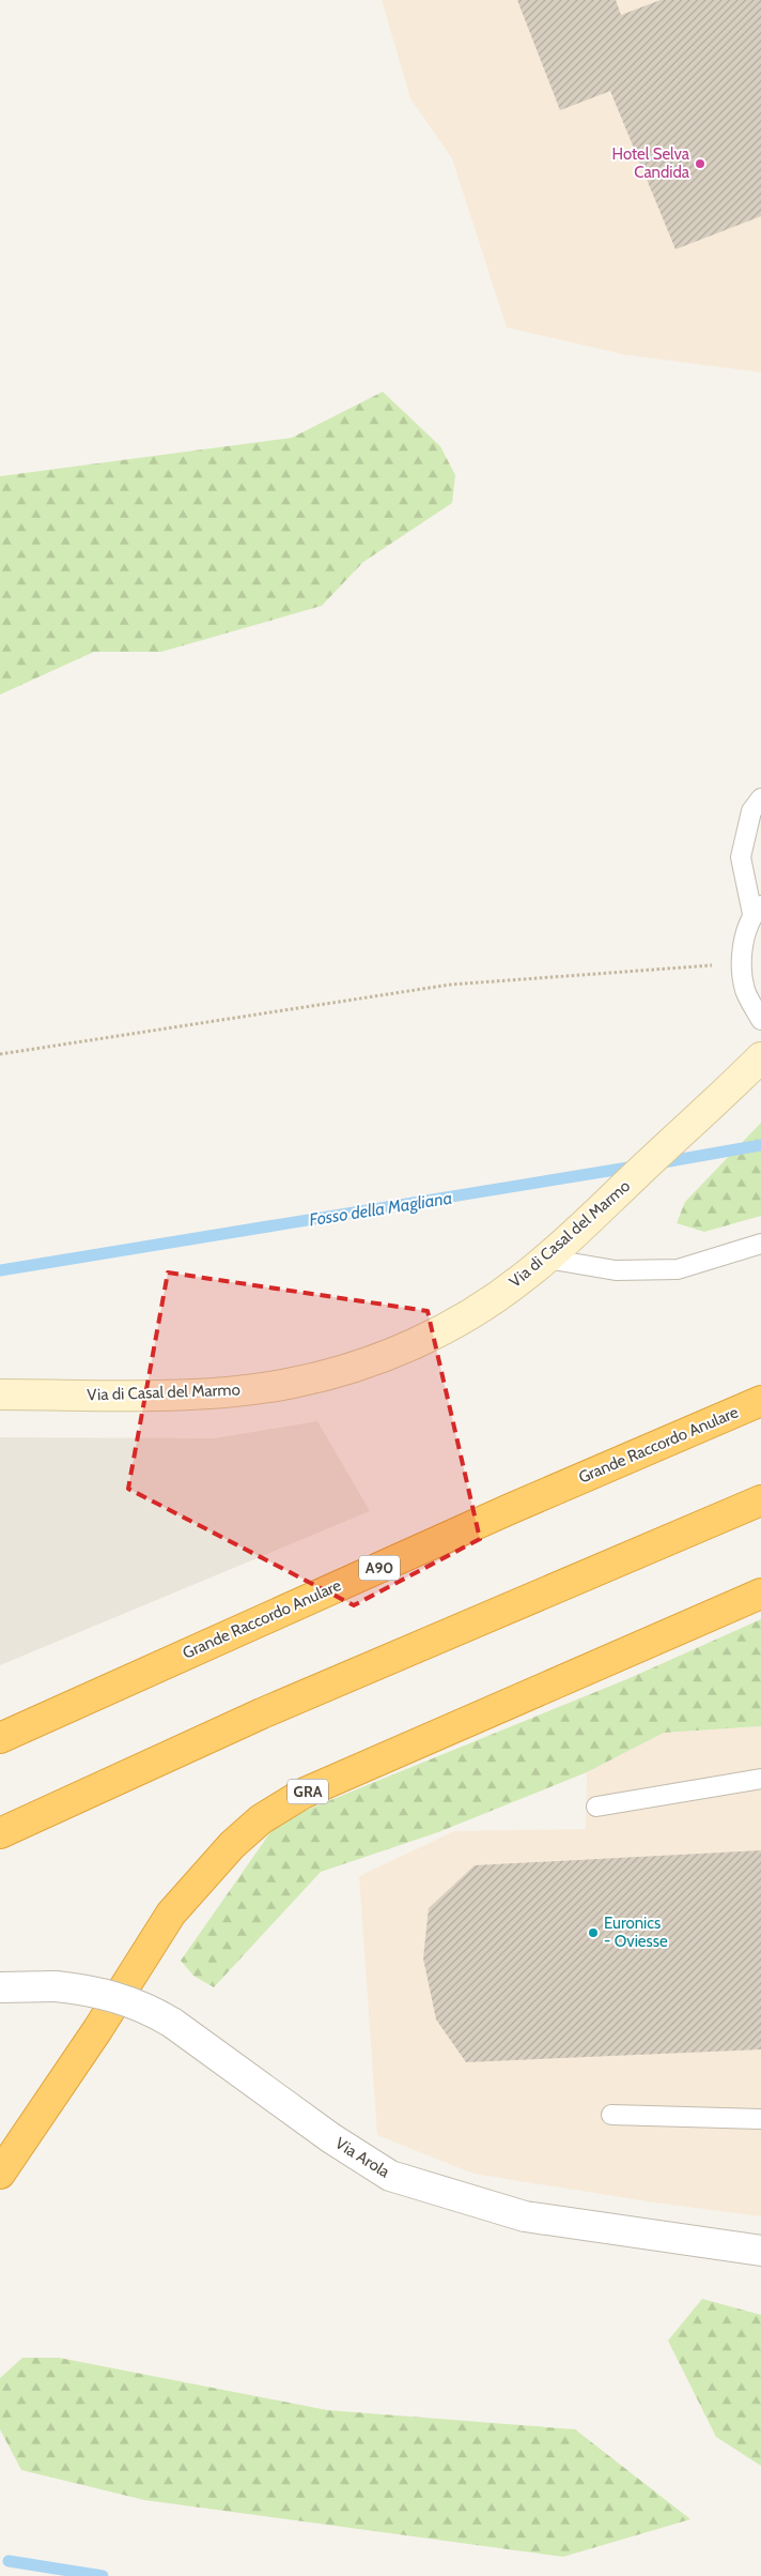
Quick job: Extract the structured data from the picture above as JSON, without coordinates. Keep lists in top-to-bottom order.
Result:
{
  "streets": {
    "highway": ["Grande Raccordo Anulare", "A90", "GRA"],
    "main road": ["Via di Casal del Marmo"],
    "street": ["Via Arola"]
  },
  "water": ["Fosso della Magliana"],
  "places": ["Hotel Selva Candida", "Euronics - Oviesse"]
}
